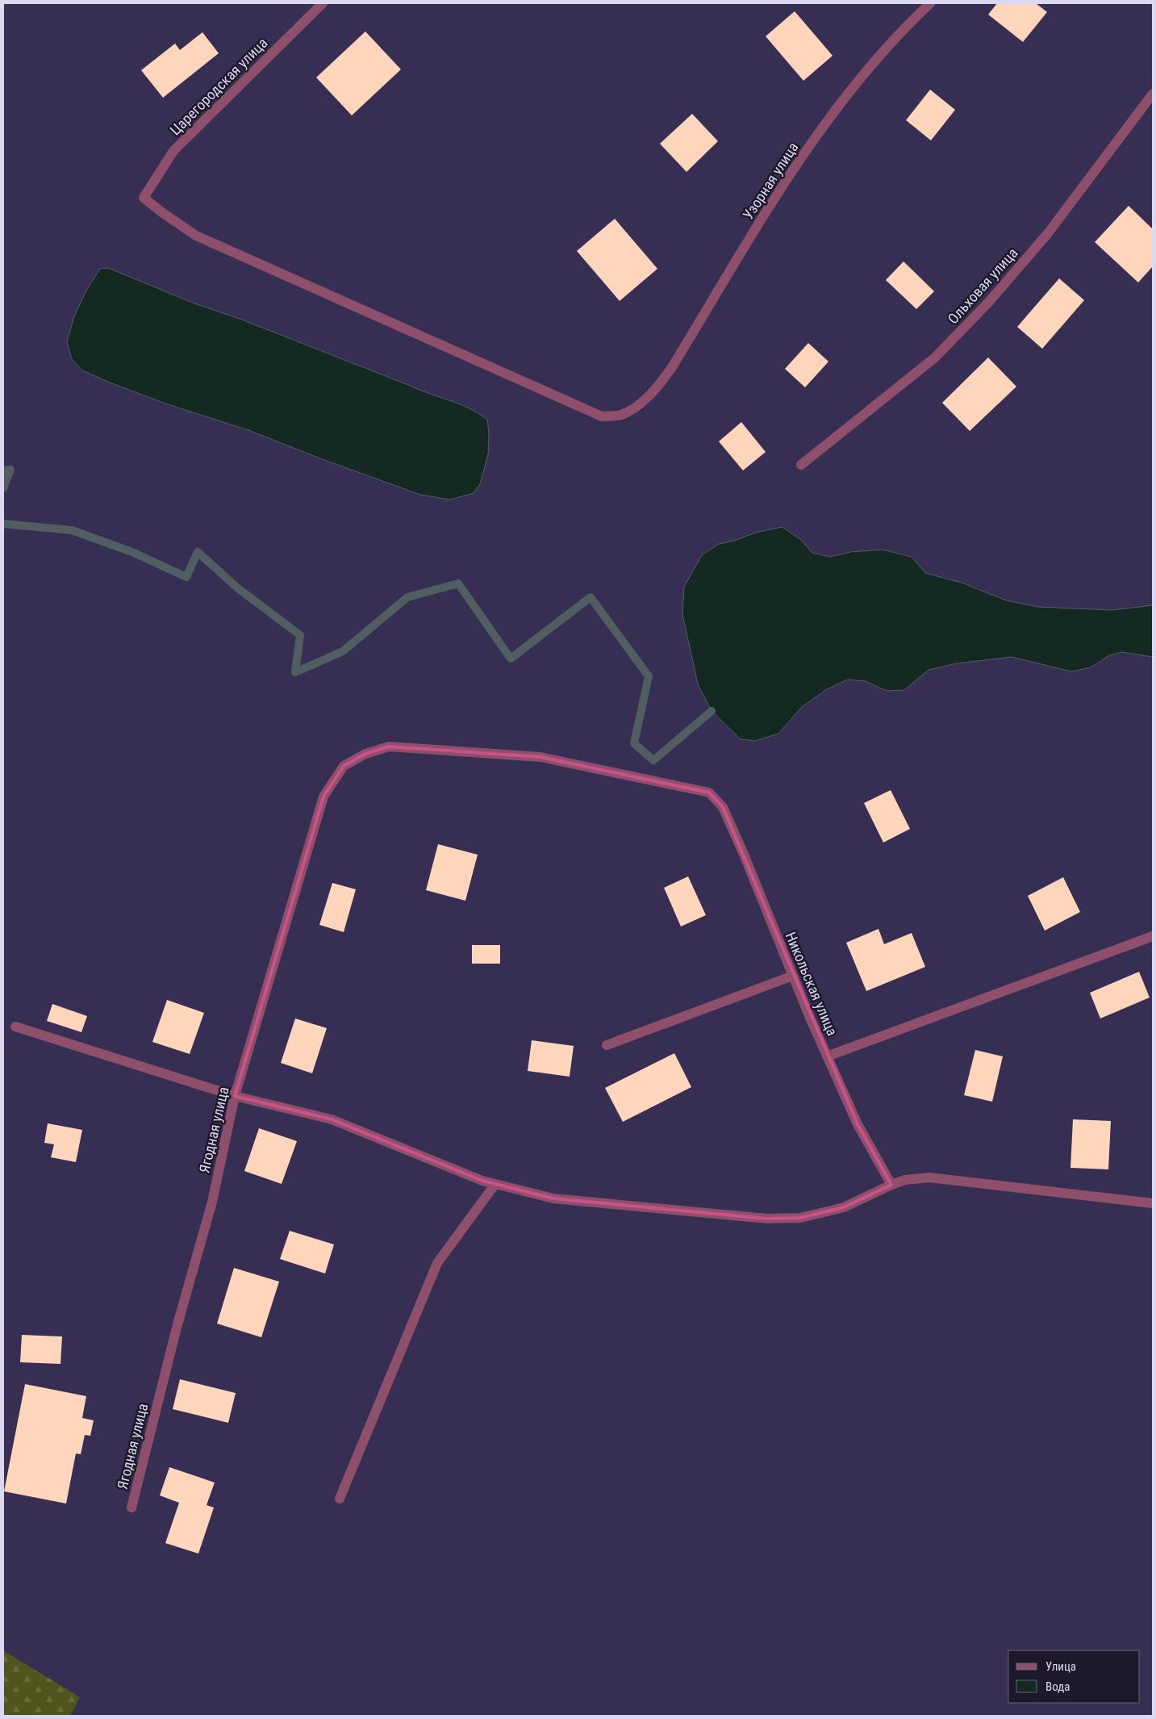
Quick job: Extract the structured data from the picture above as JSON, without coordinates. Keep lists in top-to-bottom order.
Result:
{
  "streets": {
    "street": [
      "Царегородская улица",
      "Узорная улица",
      "Ольховая улица",
      "Никольская улица",
      "Ягодная улица"
    ]
  },
  "crossings": [
    ["Царегородская улица", "Узорная улица"],
    ["Никольская улица", "Ягодная улица"]
  ],
  "legend": ["Улица", "Вода"]
}
